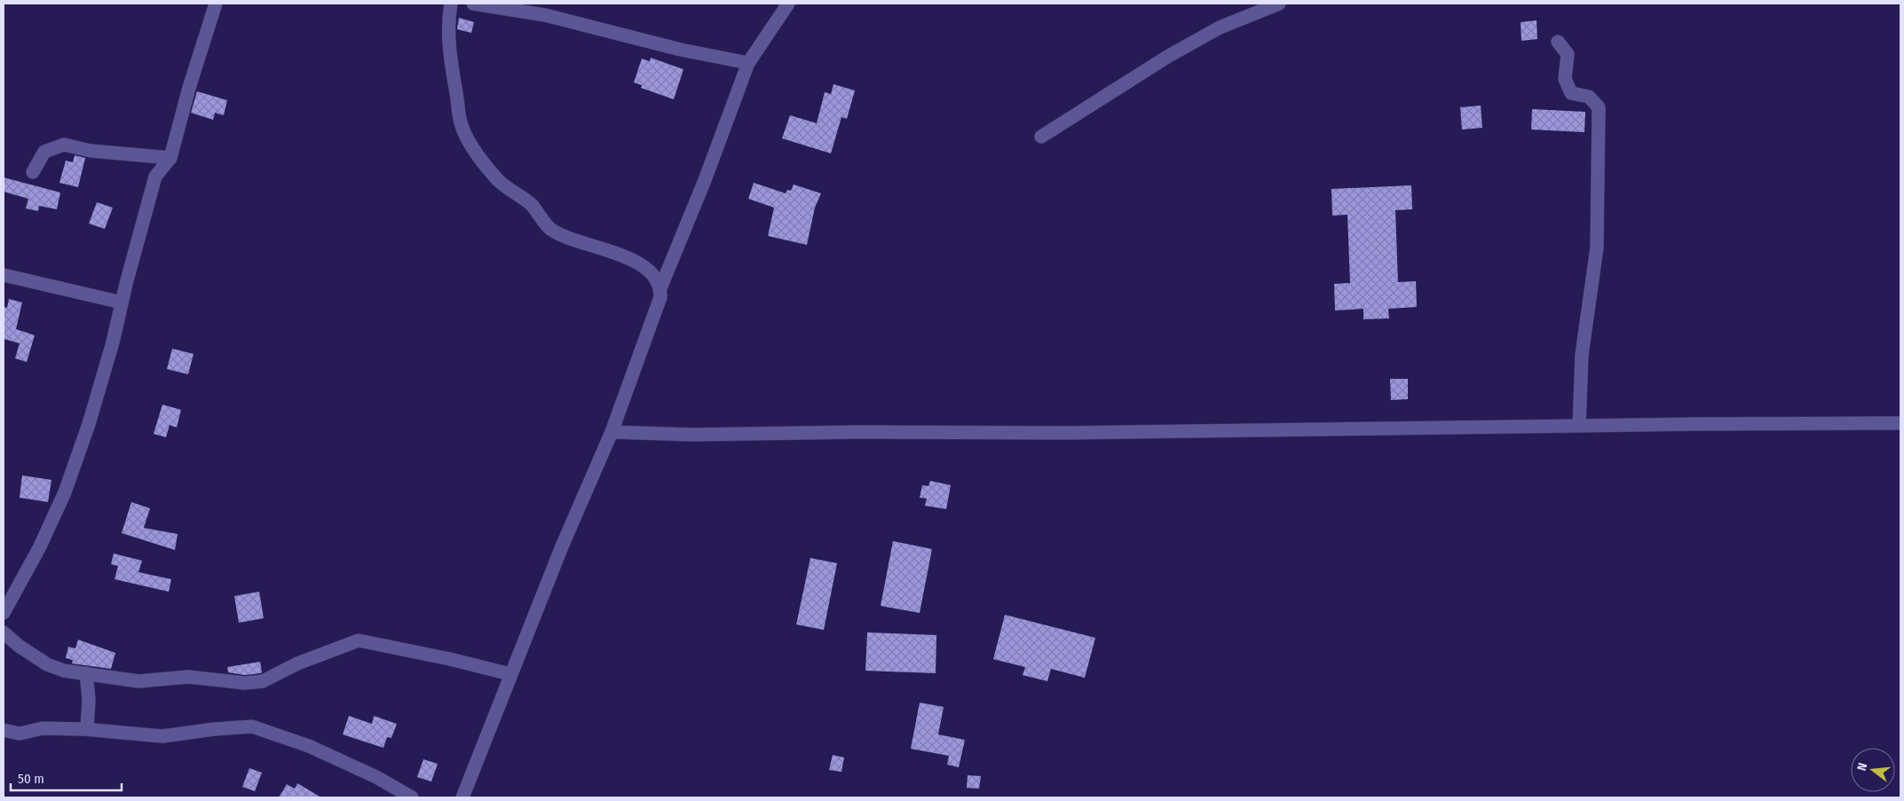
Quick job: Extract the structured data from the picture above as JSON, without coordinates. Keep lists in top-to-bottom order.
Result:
{
  "scale_bar": "50 m",
  "north": "left"
}
